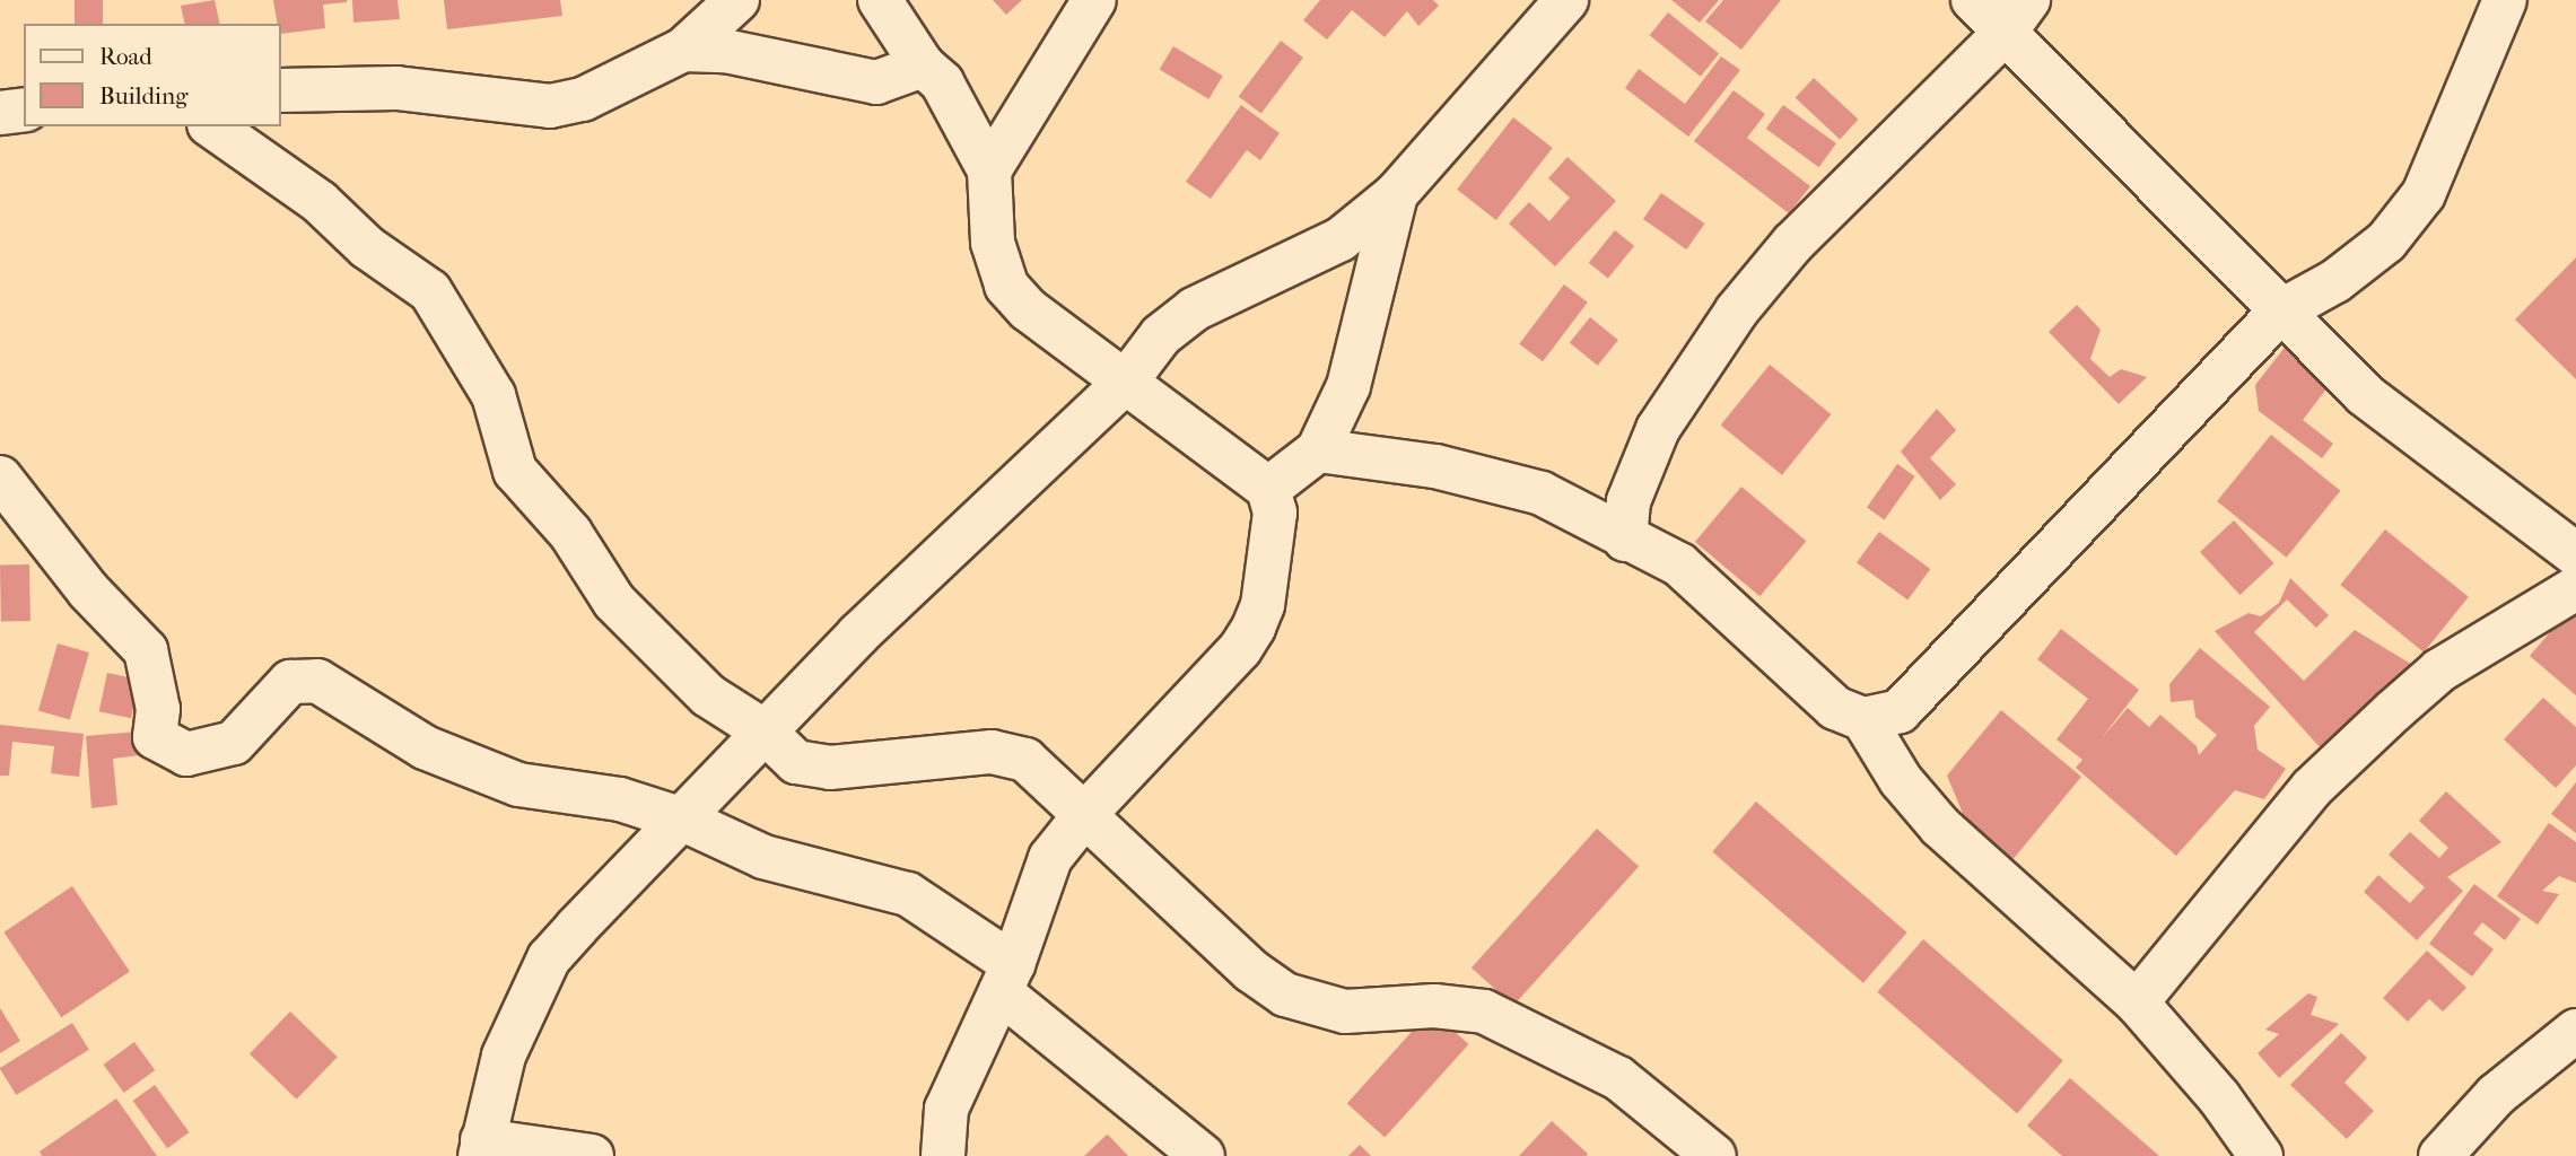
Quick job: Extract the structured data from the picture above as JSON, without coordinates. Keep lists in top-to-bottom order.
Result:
{
  "legend": ["Road", "Building"]
}
